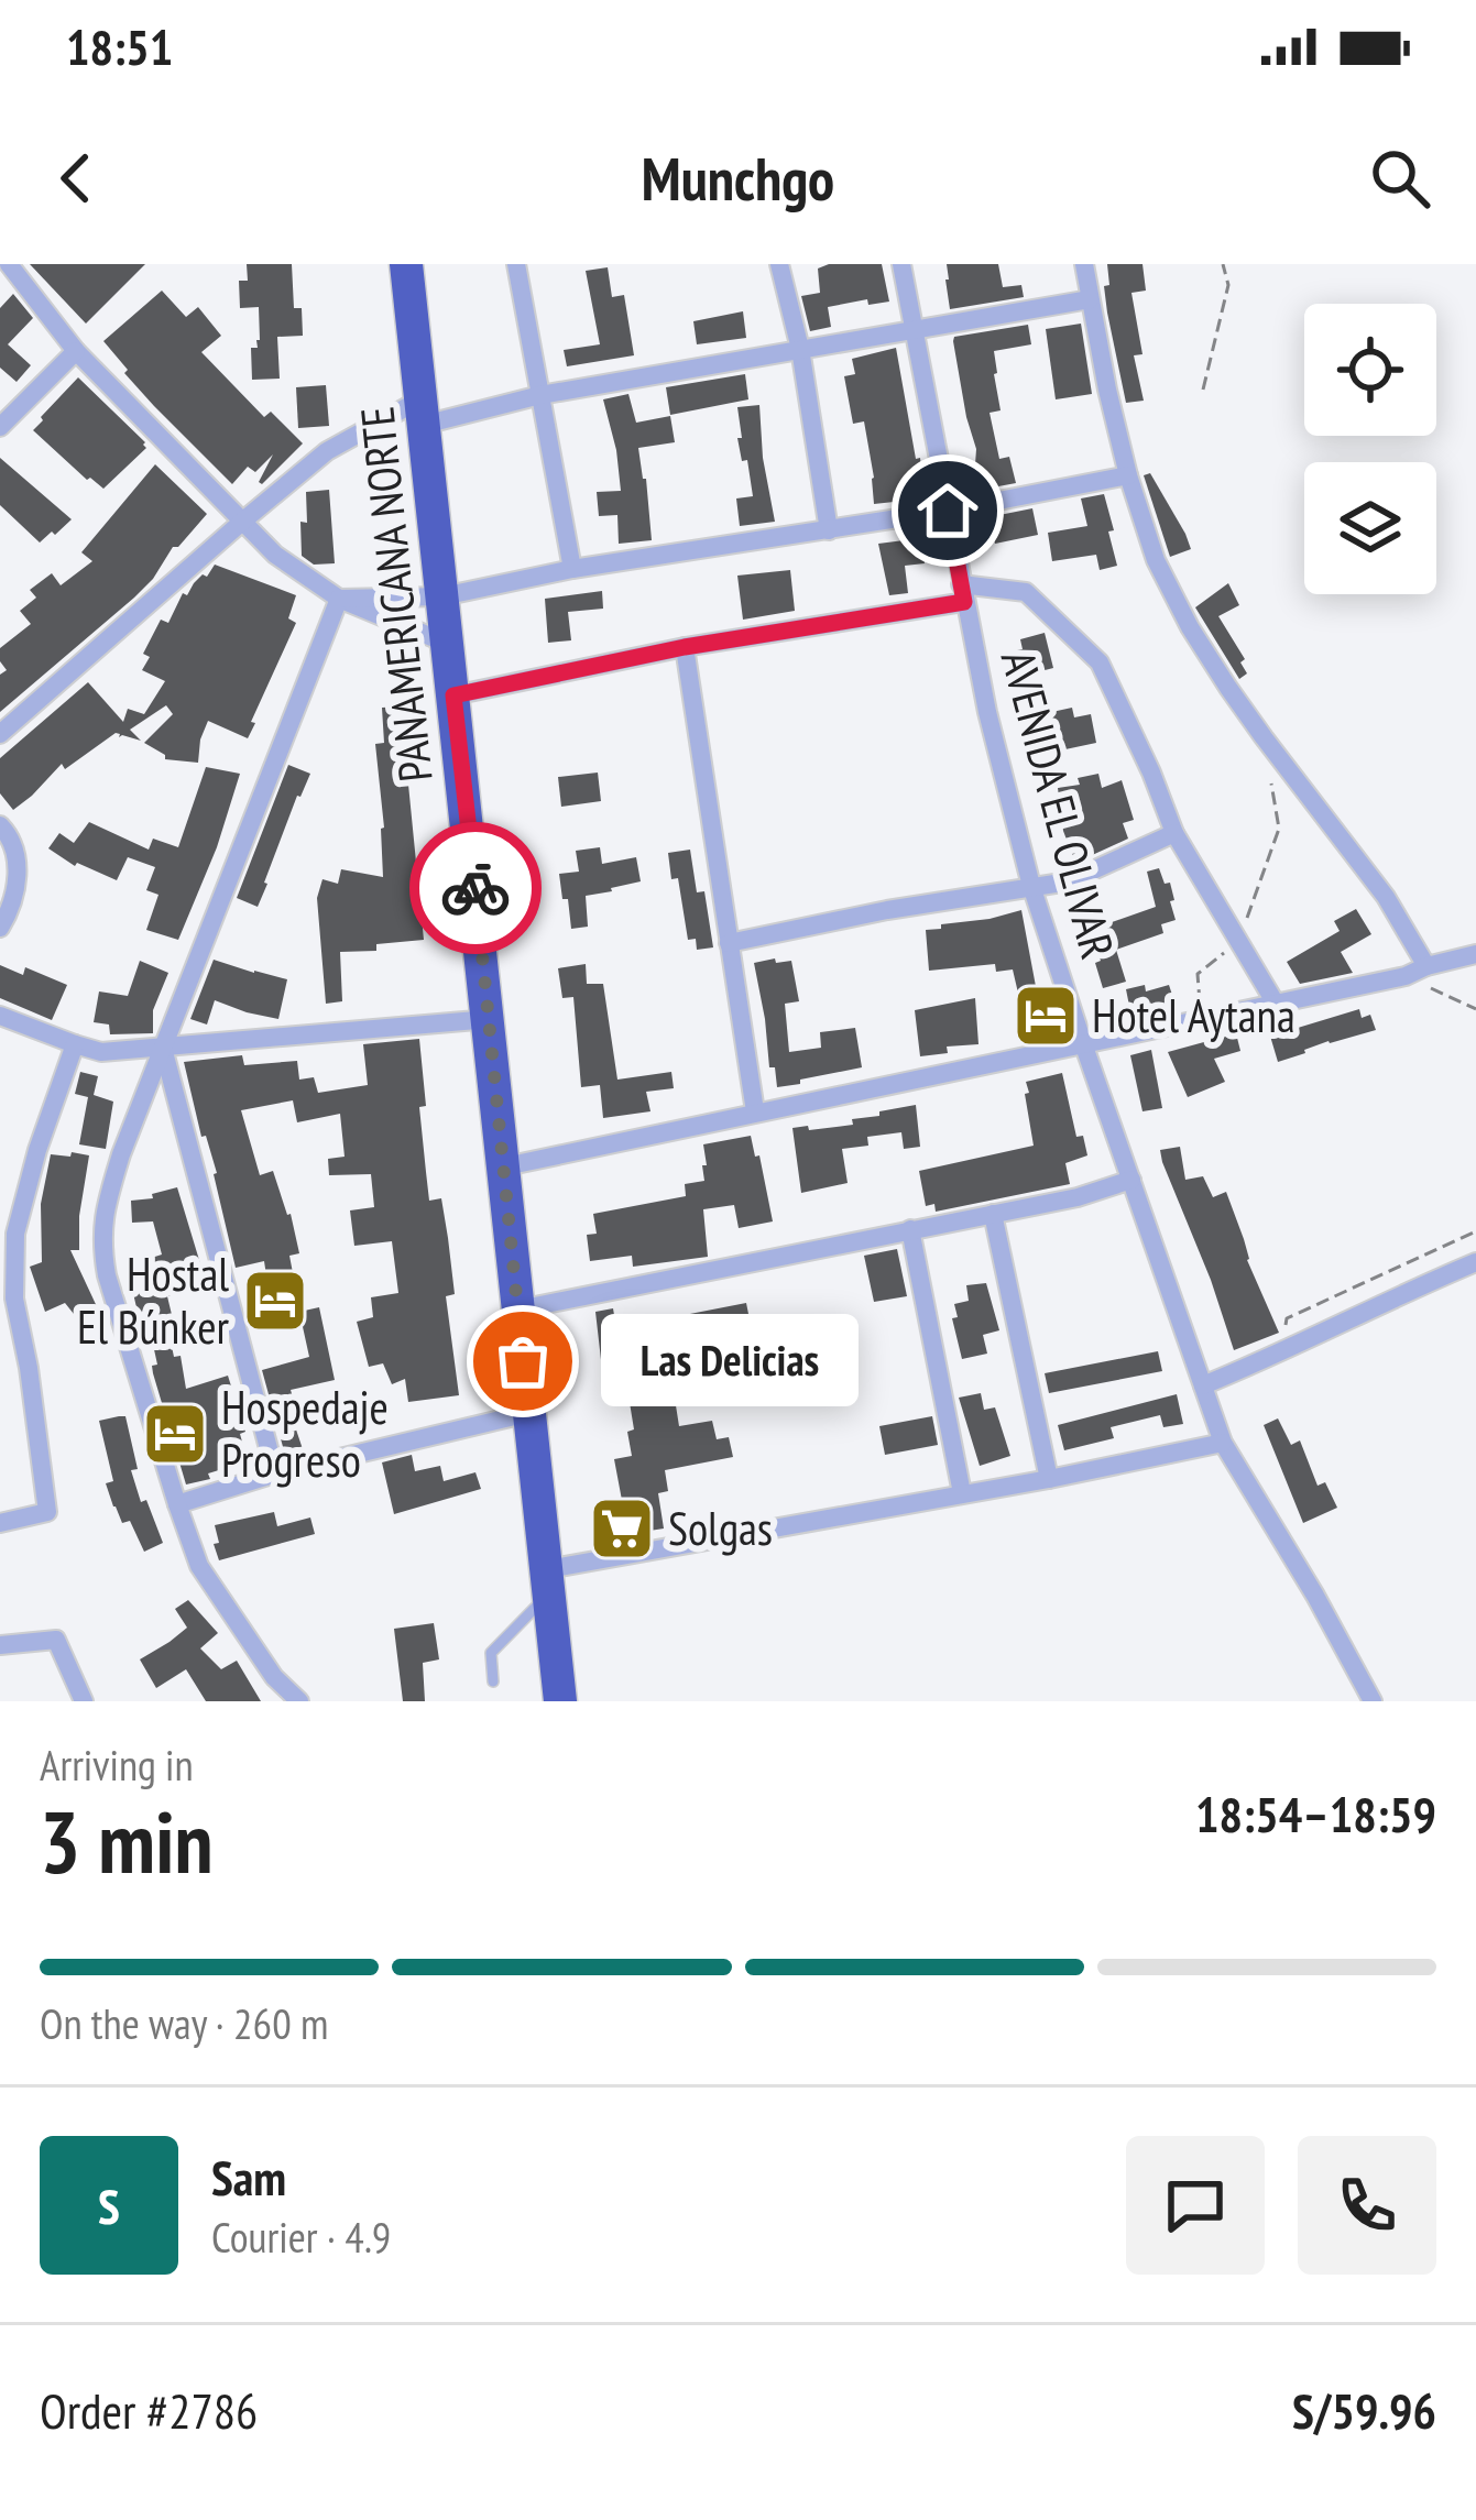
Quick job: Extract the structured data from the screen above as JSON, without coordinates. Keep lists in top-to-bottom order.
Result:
{
  "streets": {
    "highway": ["PANAMERICANA NORTE"],
    "street": ["AVENIDA EL OLIVAR"]
  },
  "places": {
    "hotel": ["Hotel Aytana", "Hostal El Búnker", "Hospedaje Progreso"],
    "other": ["Las Delicias"],
    "supermarket": ["Solgas"]
  },
  "page": {
    "status": "18:51",
    "header": "Munchgo",
    "bubble": "Las Delicias",
    "heading": ["3 min", "Arriving in", "18:54–18:59"],
    "panel": [
      "Sam",
      "Courier · 4.9",
      "Order #2786",
      "S/59.96"
    ],
    "bar": "On the way · 260 m",
    "round": "S"
  }
}
